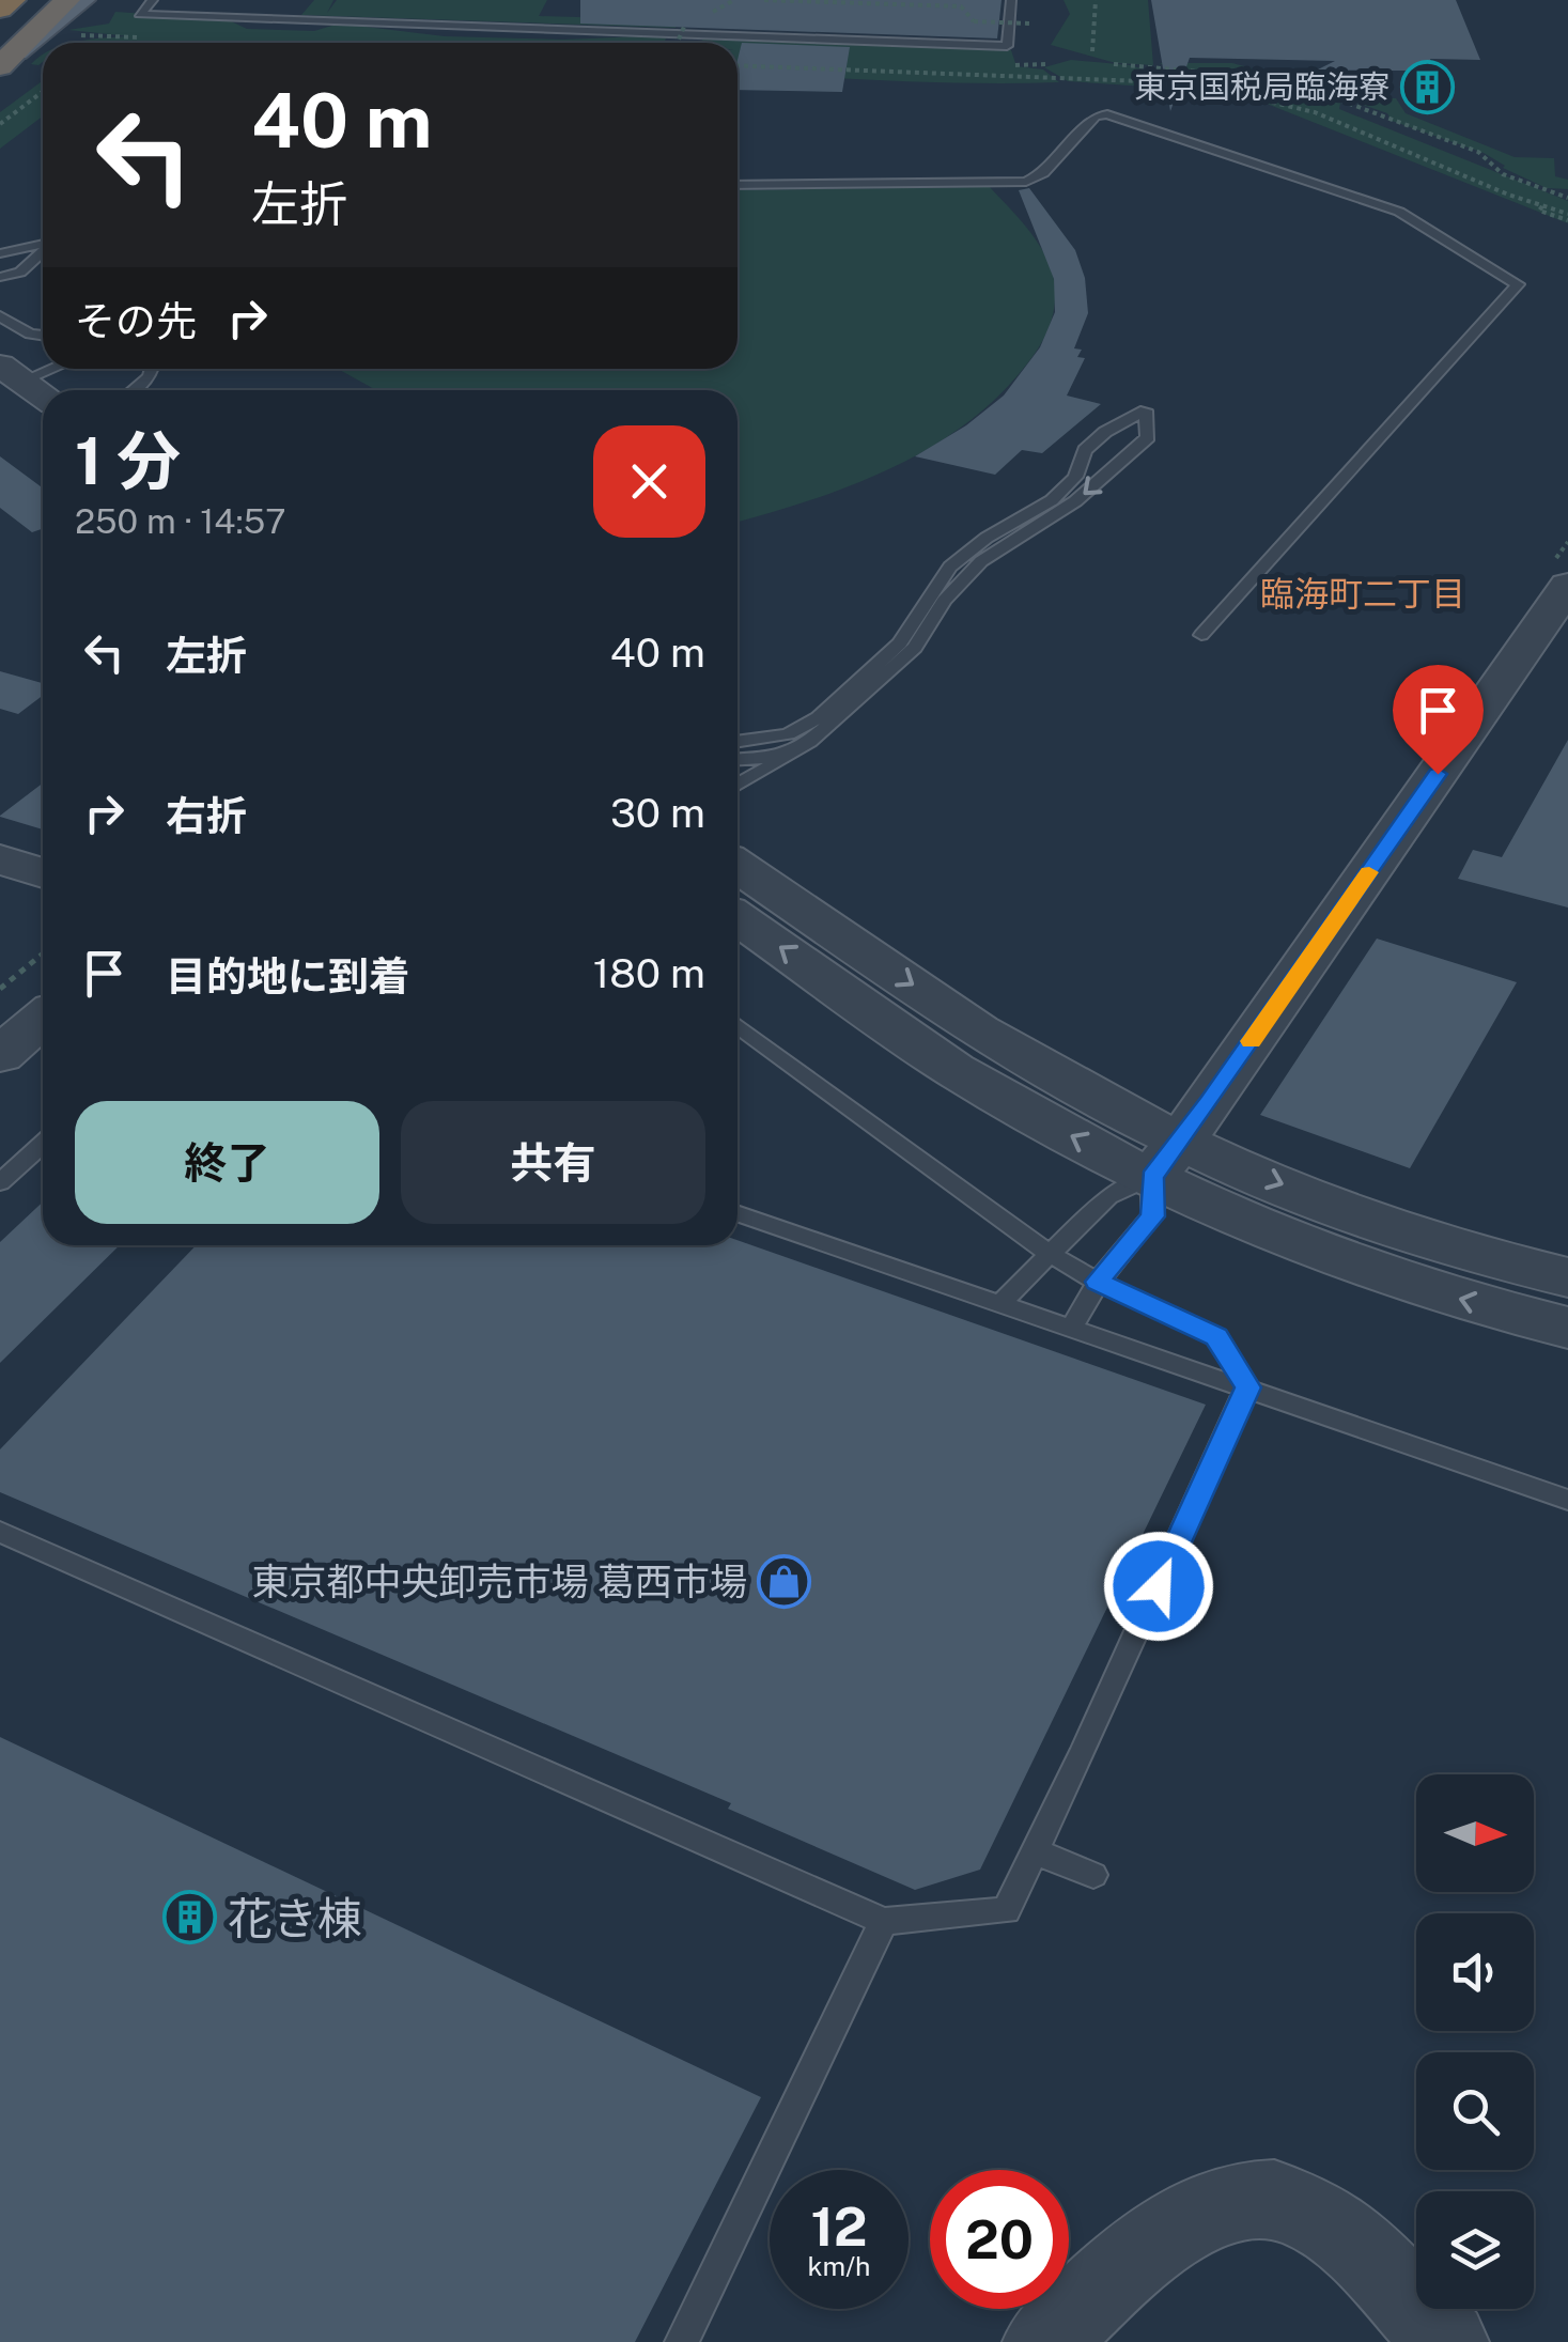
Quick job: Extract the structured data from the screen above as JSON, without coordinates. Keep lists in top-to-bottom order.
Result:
{
  "districts": ["臨海町二丁目"],
  "places": {
    "building": ["東京国税局臨海寮", "花き棟"],
    "shop": ["東京都中央卸売市場 葛西市場"]
  },
  "north": "right",
  "page": {
    "turn": ["40 m", "左折"],
    "then": "その先",
    "heading": ["1 分", "250 m · 14:57"],
    "list": [
      {
        "name": "左折",
        "value": "40 m"
      },
      {
        "name": "右折",
        "value": "30 m"
      },
      {
        "name": "目的地に到着",
        "value": "180 m"
      }
    ],
    "buttons": ["終了", "共有"],
    "speed": "12 km/h",
    "limit": "20"
  }
}
